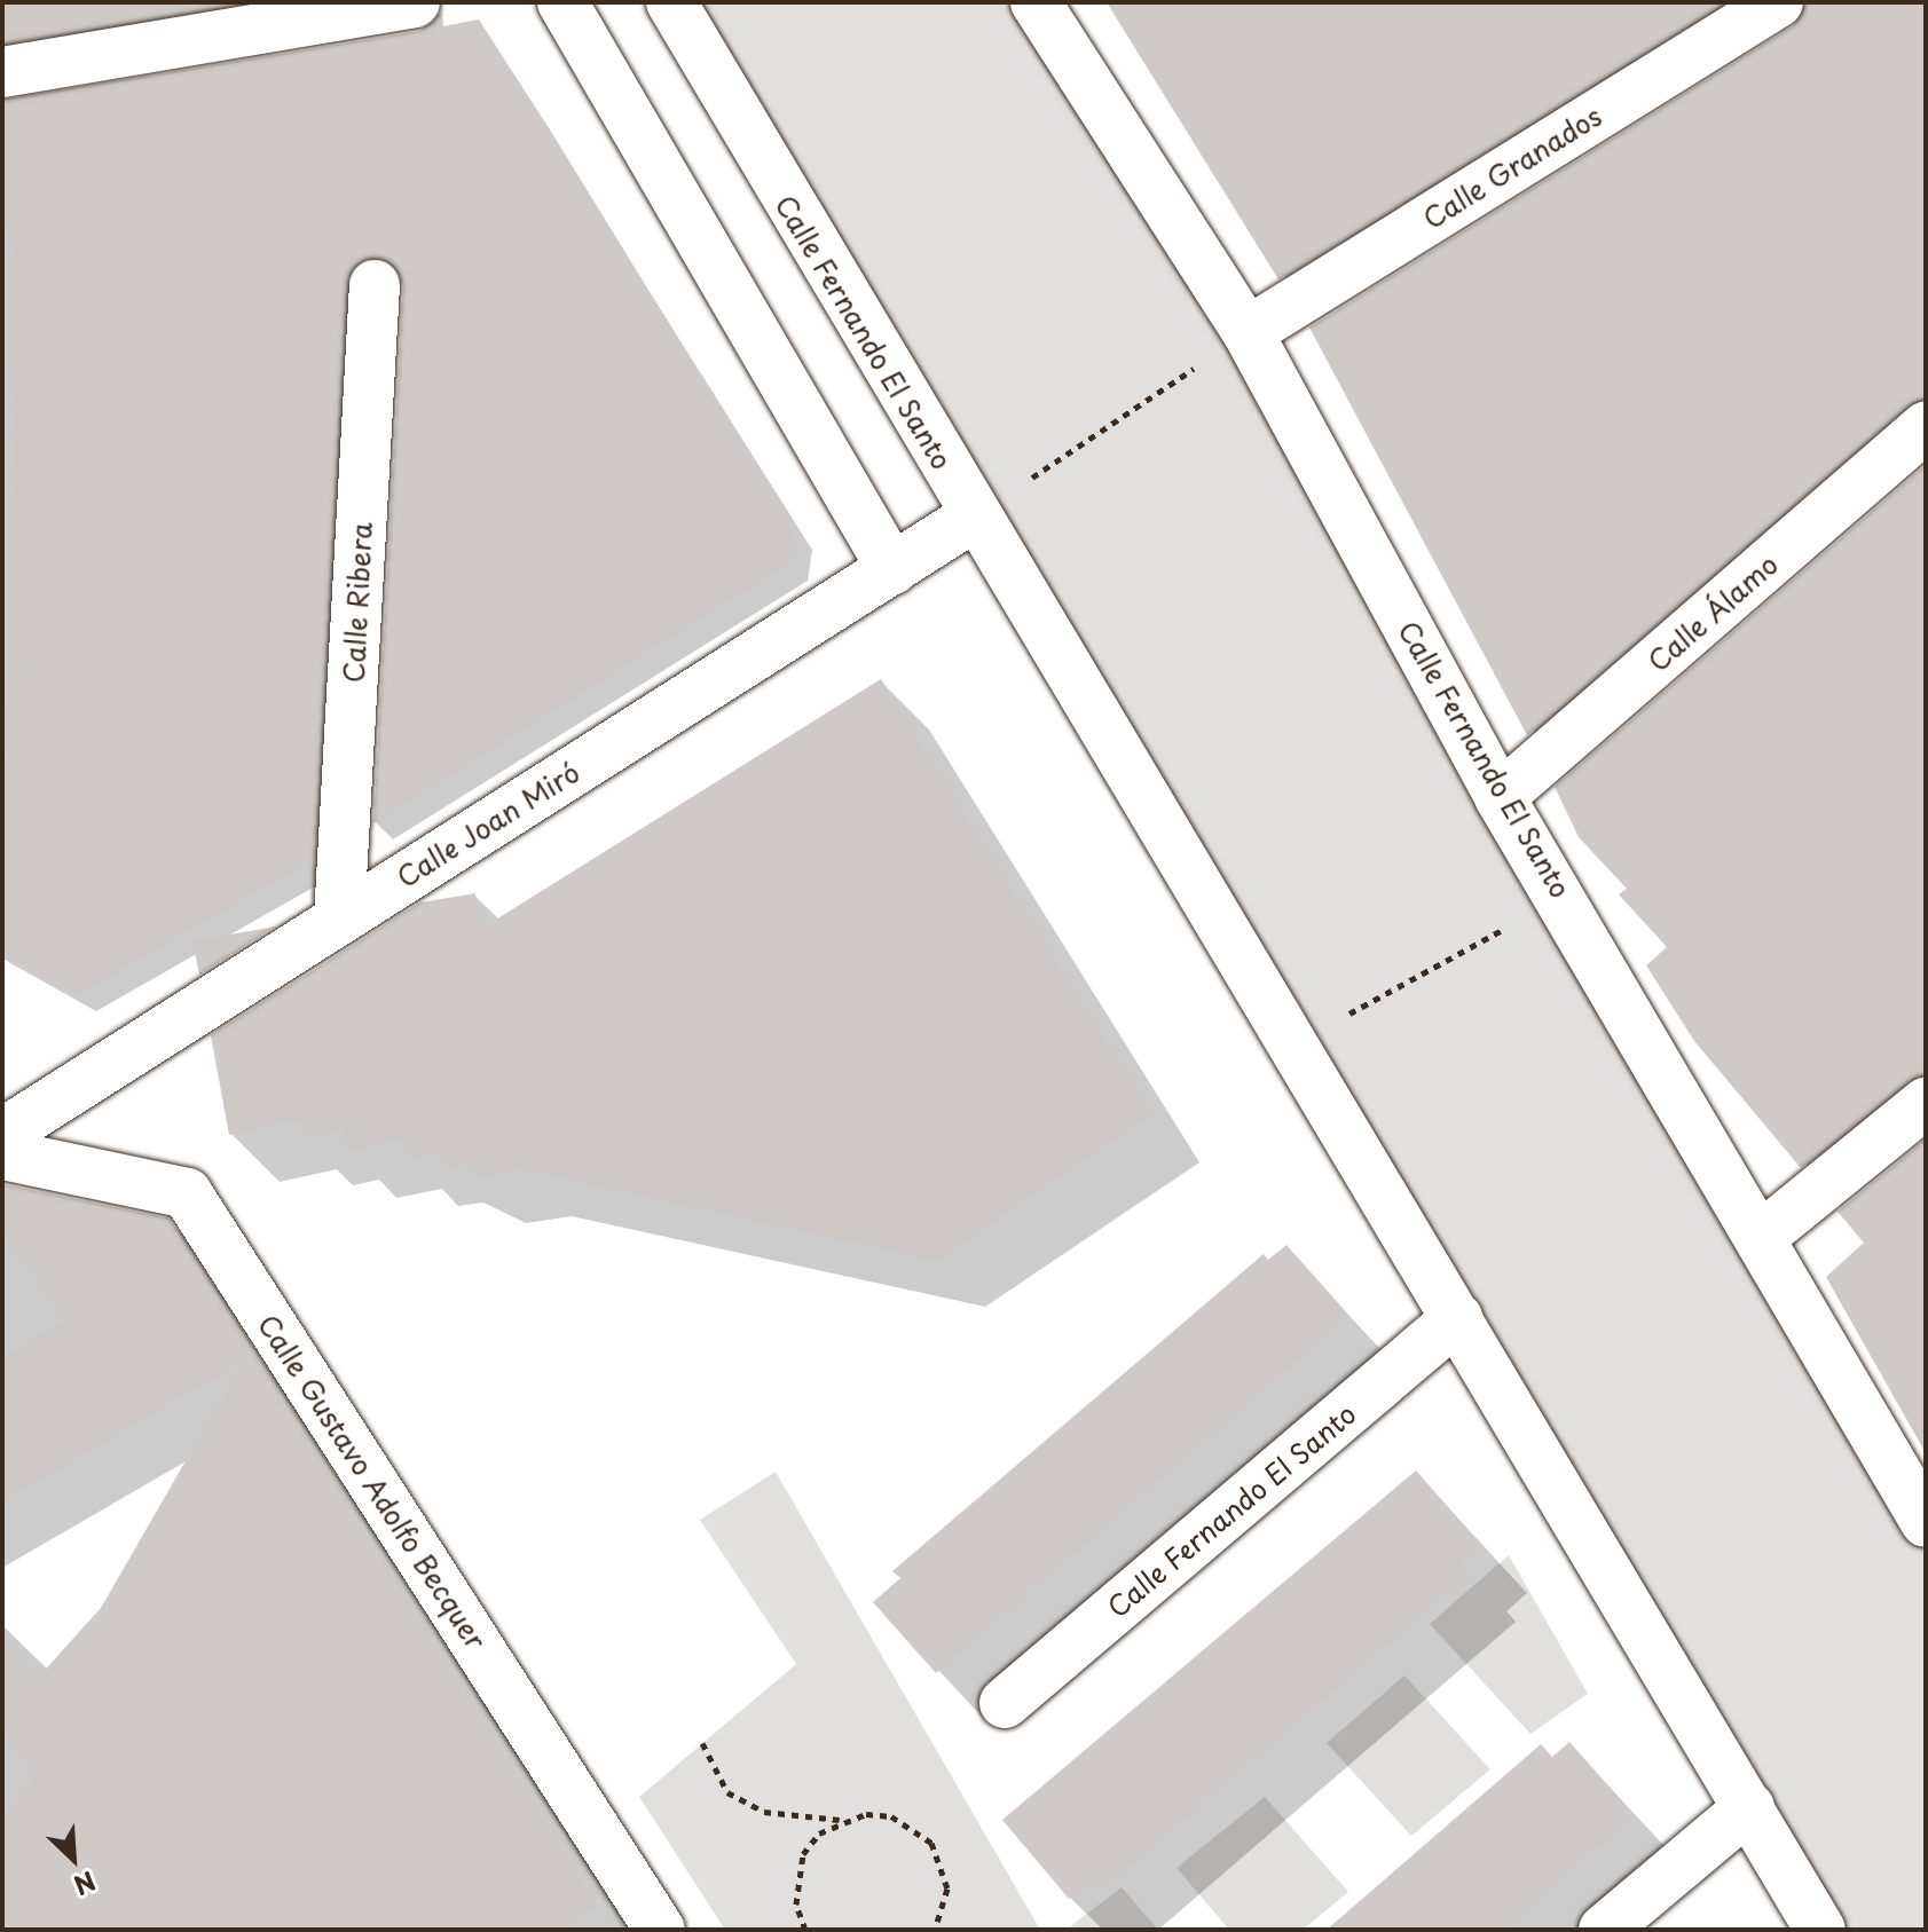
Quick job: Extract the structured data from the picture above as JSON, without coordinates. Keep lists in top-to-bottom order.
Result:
{
  "streets": {
    "street": [
      "Calle Granados",
      "Calle Fernando El Santo",
      "Calle Ribera",
      "Calle Álamo",
      "Calle Joan Miró",
      "Calle Gustavo Adolfo Becquer"
    ]
  },
  "crossings": [
    ["Calle Granados", "Calle Fernando El Santo"],
    ["Calle Fernando El Santo", "Calle Álamo"],
    ["Calle Fernando El Santo", "Calle Joan Miró"],
    ["Calle Ribera", "Calle Joan Miró"]
  ],
  "north": "bottom right"
}
